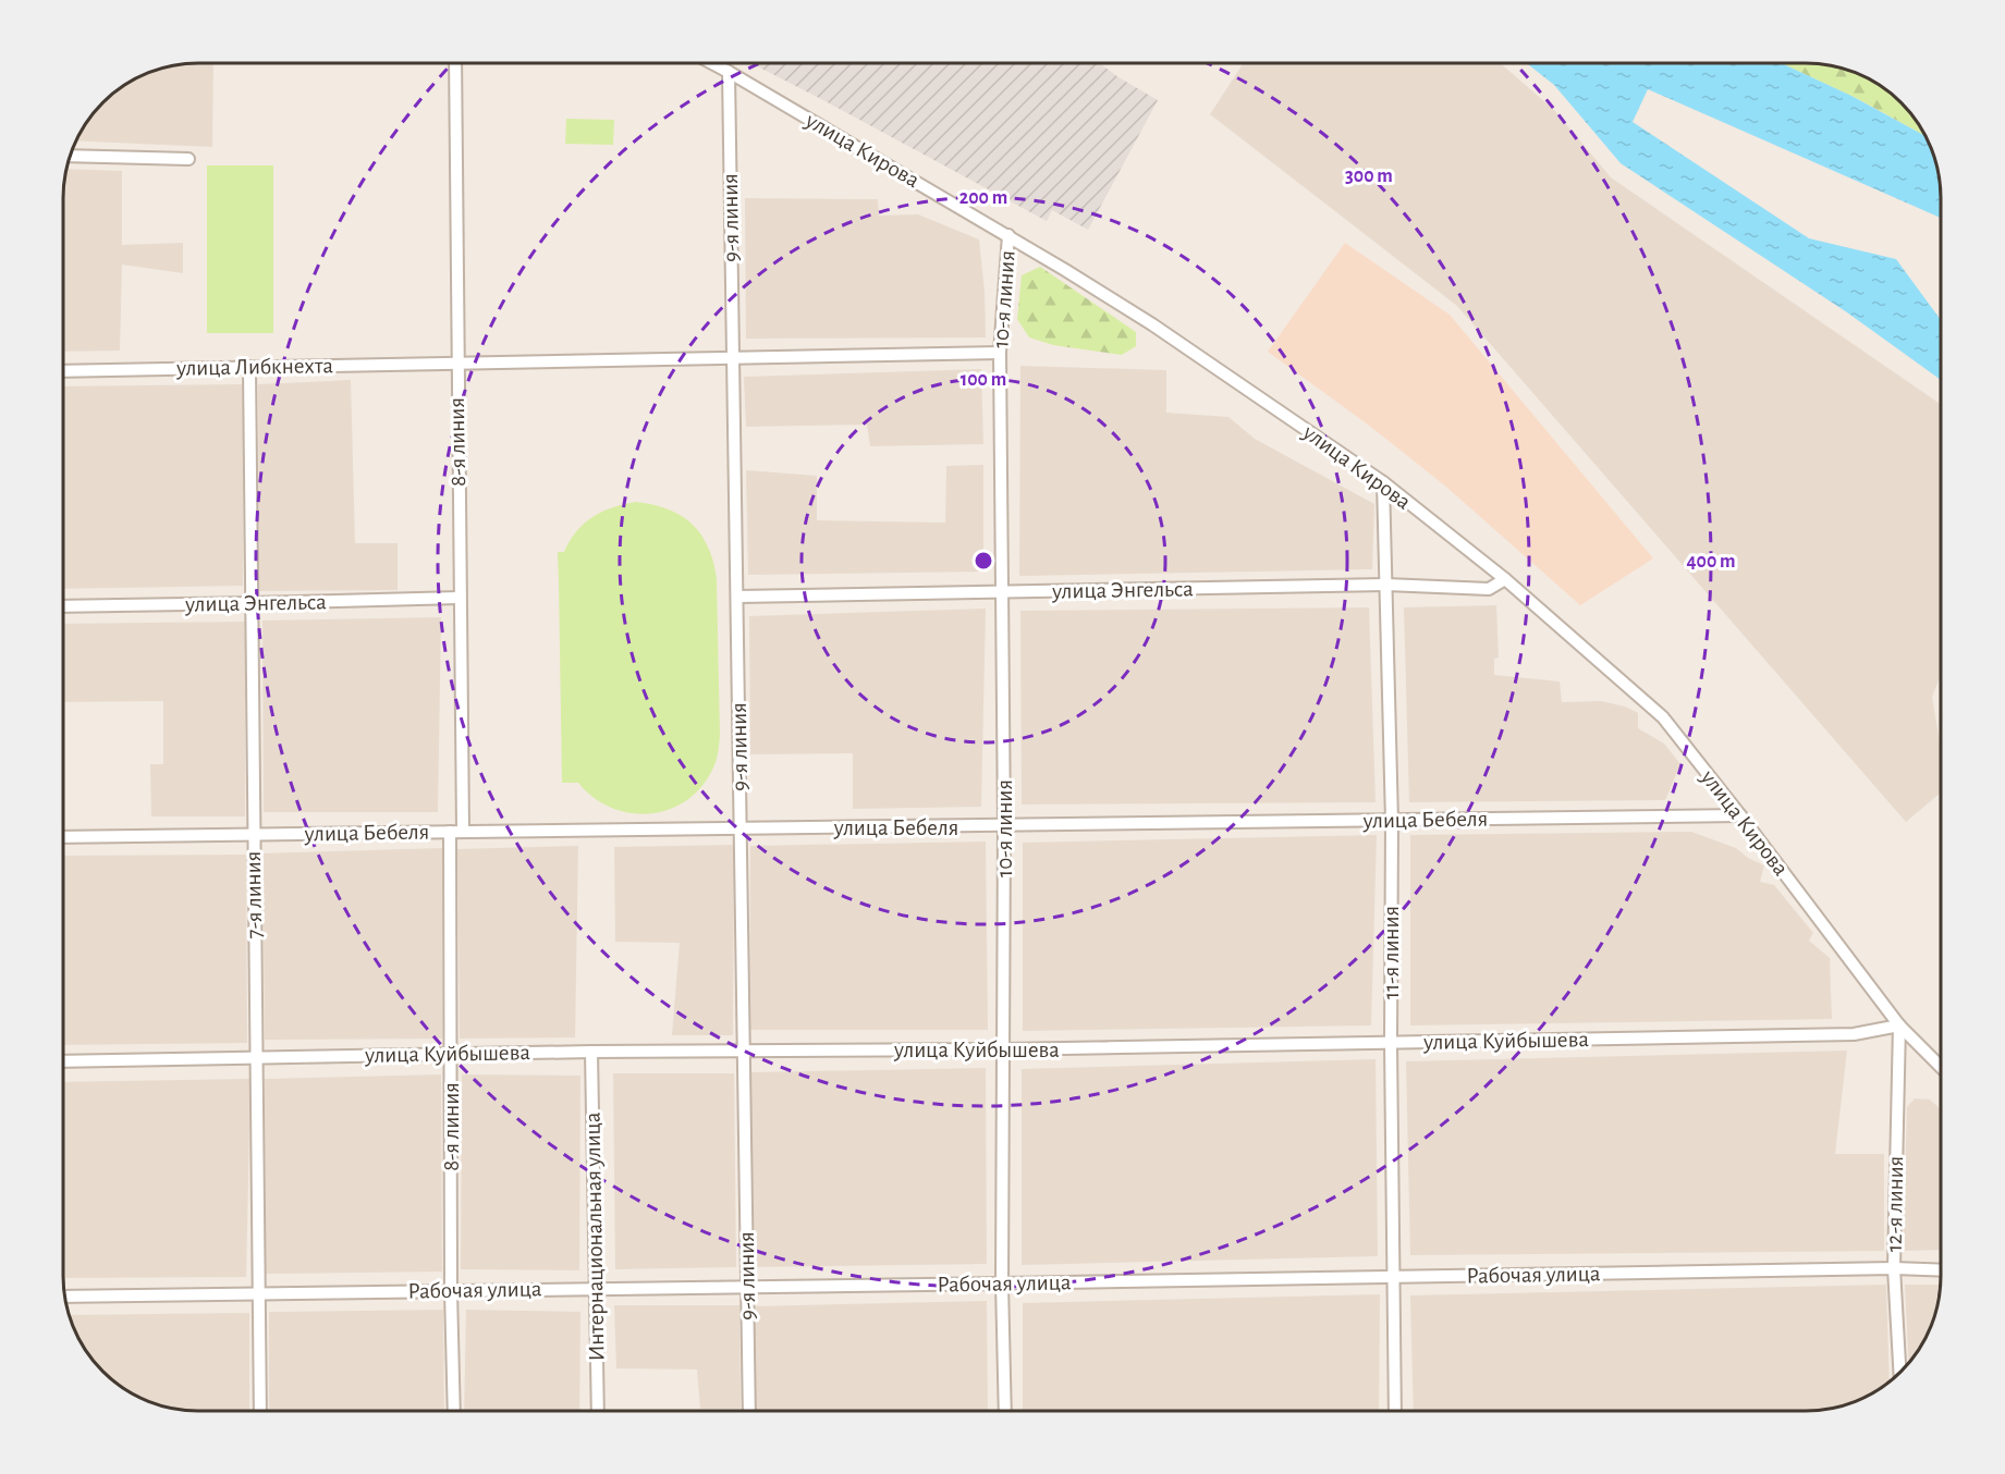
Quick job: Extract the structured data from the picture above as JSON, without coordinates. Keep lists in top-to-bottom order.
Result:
{
  "streets": {
    "street": [
      "улица Кирова",
      "9-я линия",
      "10-я линия",
      "улица Либкнехта",
      "8-я линия",
      "улица Энгельса",
      "улица Бебеля",
      "7-я линия",
      "11-я линия",
      "улица Куйбышева",
      "12-я линия",
      "Интернациональная улица",
      "Рабочая улица"
    ]
  },
  "crossings": [
    ["улица Кирова", "9-я линия"],
    ["улица Кирова", "10-я линия"],
    ["улица Кирова", "улица Энгельса"],
    ["улица Кирова", "улица Бебеля"],
    ["улица Кирова", "11-я линия"],
    ["улица Кирова", "улица Куйбышева"],
    ["улица Кирова", "12-я линия"],
    ["9-я линия", "улица Либкнехта"],
    ["9-я линия", "улица Энгельса"],
    ["9-я линия", "улица Бебеля"],
    ["9-я линия", "улица Куйбышева"],
    ["9-я линия", "Рабочая улица"],
    ["10-я линия", "улица Энгельса"],
    ["10-я линия", "улица Бебеля"],
    ["10-я линия", "улица Куйбышева"],
    ["10-я линия", "Рабочая улица"],
    ["улица Либкнехта", "8-я линия"],
    ["улица Либкнехта", "7-я линия"],
    ["8-я линия", "улица Энгельса"],
    ["8-я линия", "улица Бебеля"],
    ["8-я линия", "улица Куйбышева"],
    ["8-я линия", "Рабочая улица"],
    ["улица Энгельса", "7-я линия"],
    ["улица Энгельса", "11-я линия"],
    ["улица Бебеля", "7-я линия"],
    ["улица Бебеля", "11-я линия"],
    ["7-я линия", "улица Куйбышева"],
    ["7-я линия", "Рабочая улица"],
    ["11-я линия", "улица Куйбышева"],
    ["11-я линия", "Рабочая улица"],
    ["улица Куйбышева", "12-я линия"],
    ["улица Куйбышева", "Интернациональная улица"],
    ["12-я линия", "Рабочая улица"],
    ["Интернациональная улица", "Рабочая улица"]
  ],
  "rings": [
    "300 m",
    "200 m",
    "100 m",
    "400 m"
  ]
}
